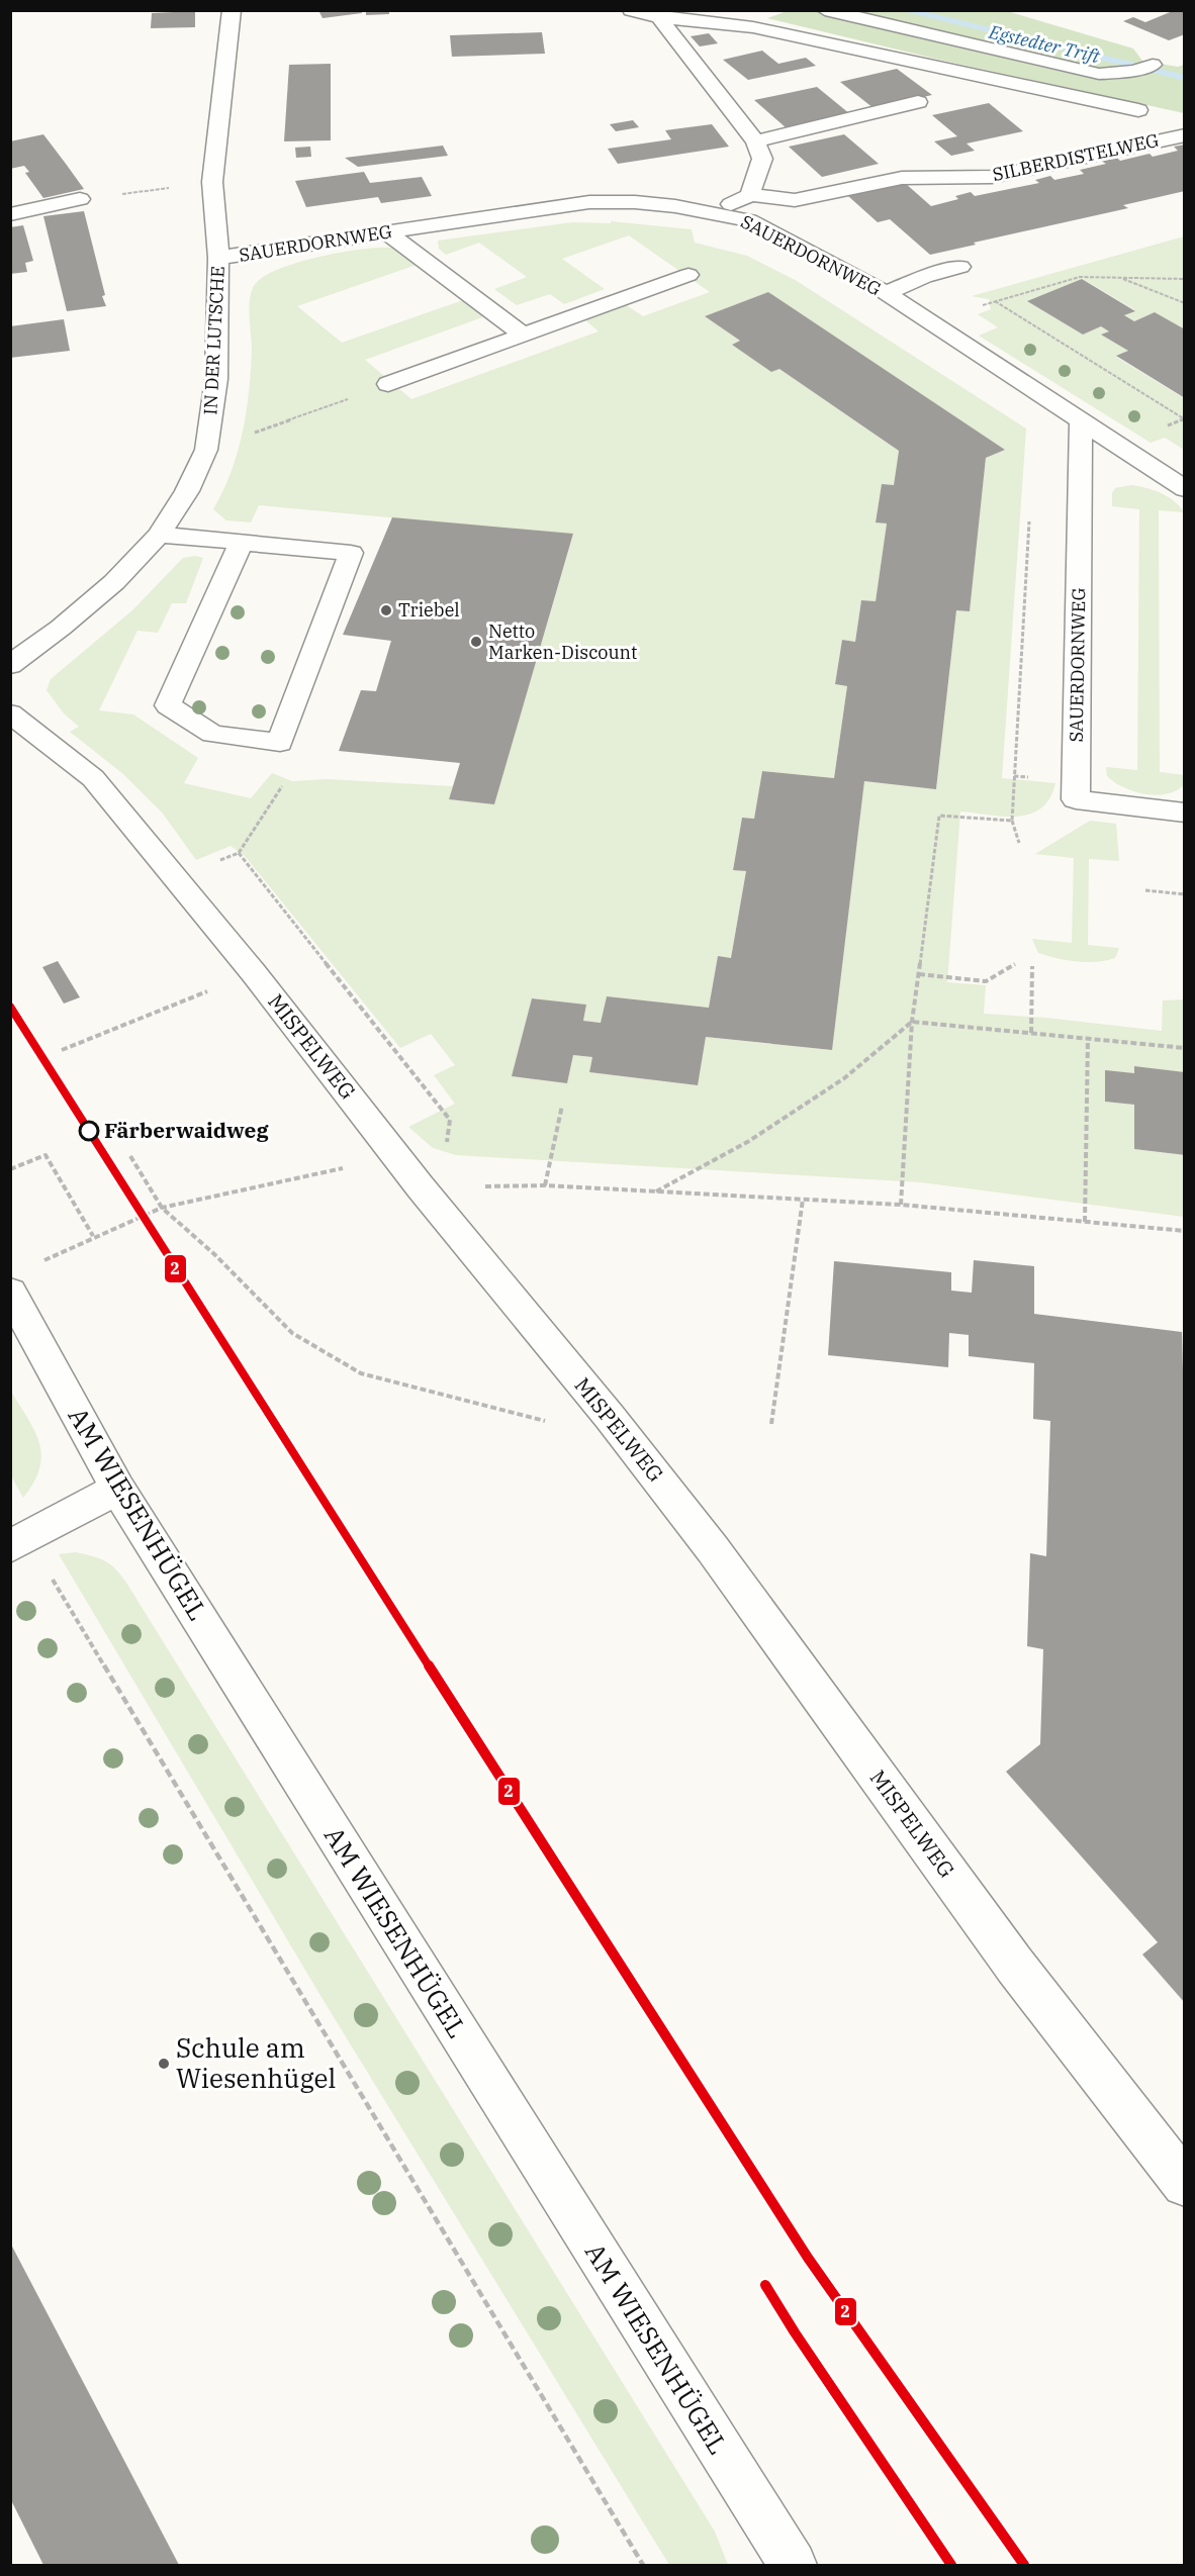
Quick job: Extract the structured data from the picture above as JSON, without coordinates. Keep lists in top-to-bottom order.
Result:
{
  "streets": {
    "street": [
      "SILBERDISTELWEG",
      "SAUERDORNWEG",
      "IN DER LUTSCHE",
      "MISPELWEG",
      "AM WIESENHÜGEL"
    ]
  },
  "crossings": [
    ["SAUERDORNWEG", "IN DER LUTSCHE"]
  ],
  "water": ["Egstedter Trift"],
  "places": [
    "Triebel",
    "Netto Marken-Discount",
    "Färberwaidweg",
    "Schule am Wiesenhügel"
  ],
  "lines": ["transit line 2"]
}
